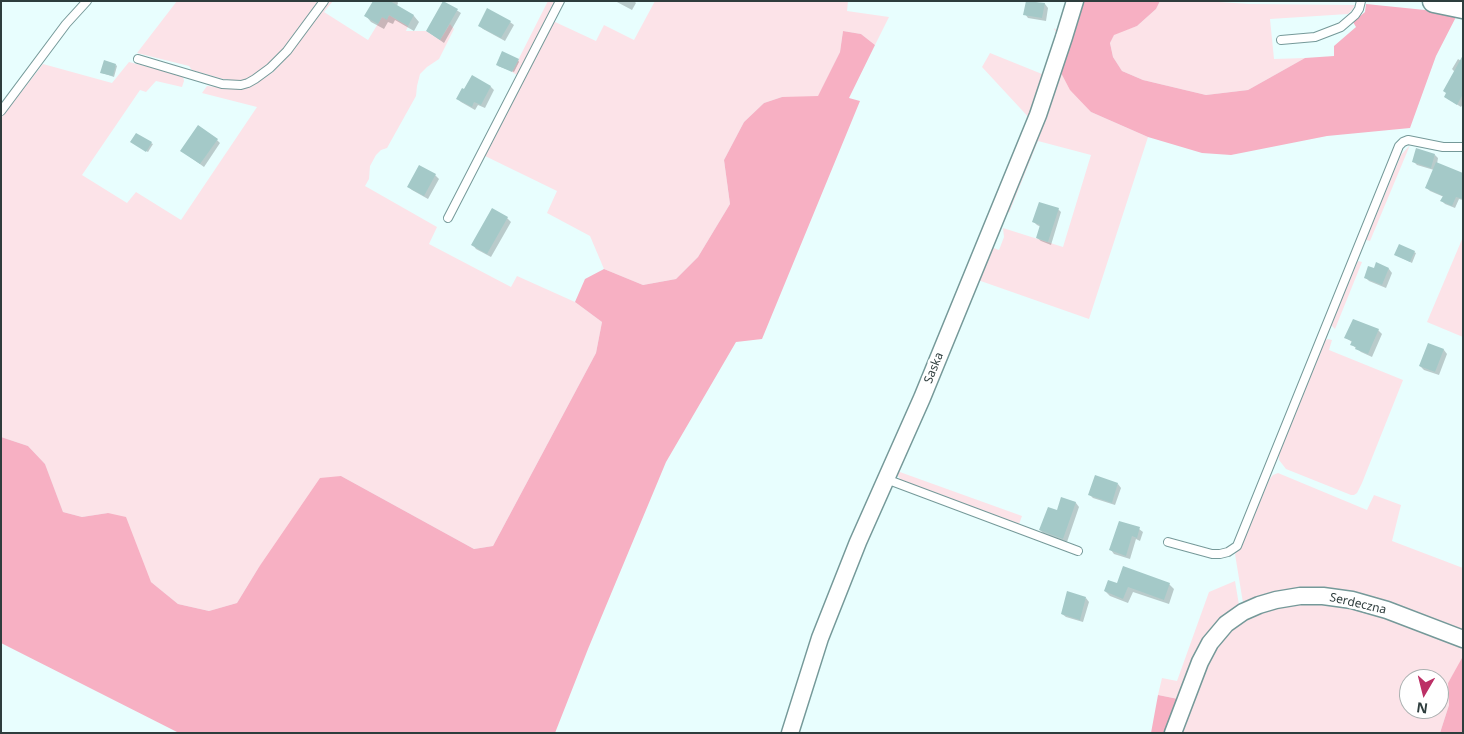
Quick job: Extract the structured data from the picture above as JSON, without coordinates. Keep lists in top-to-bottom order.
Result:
{
  "streets": {
    "street": ["Saska", "Serdeczna"]
  },
  "north": "bottom"
}
